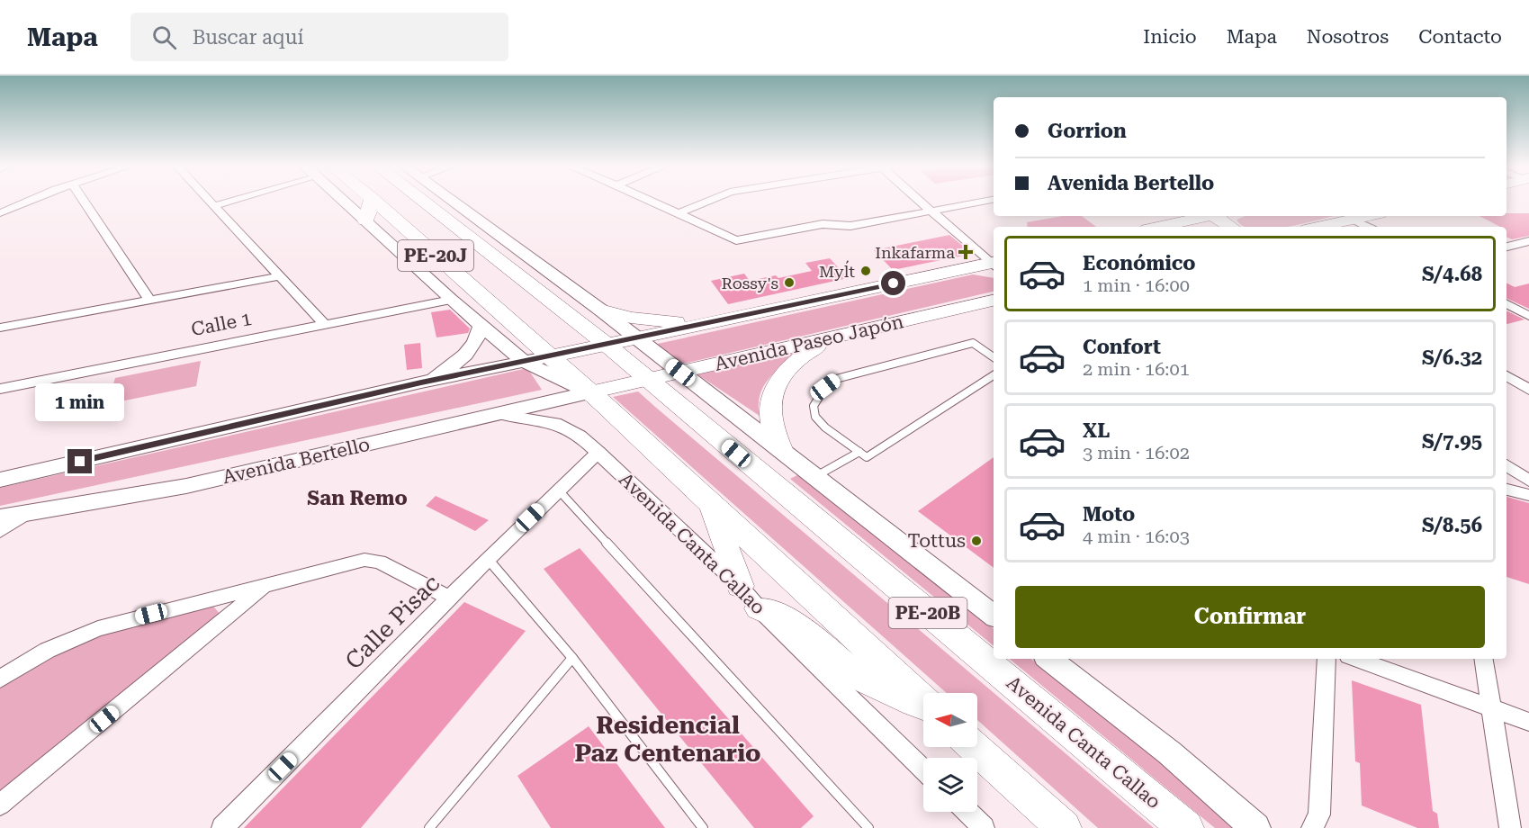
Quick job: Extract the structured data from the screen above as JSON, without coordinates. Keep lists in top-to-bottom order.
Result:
{
  "streets": {
    "highway": ["PE-20J", "Avenida Canta Callao", "PE-20B"],
    "main road": ["Avenida Paseo Japón", "Avenida Bertello"],
    "street": ["Calle 1", "Calle Pisac"]
  },
  "crossings": [
    ["Calle 1", "Avenida Canta Callao"],
    ["Avenida Paseo Japón", "Avenida Bertello"],
    ["Avenida Paseo Japón", "Avenida Canta Callao"],
    ["Avenida Bertello", "Avenida Canta Callao"],
    ["Avenida Canta Callao", "Calle Pisac"]
  ],
  "districts": ["San Remo", "Residencial Paz Centenario"],
  "places": {
    "health": ["Inkafarma"],
    "other": ["Myl´t", "Rossy's", "Tottus"]
  },
  "north": "left",
  "page": {
    "header": "Mapa",
    "search": "Buscar aquí",
    "nav": [
      "Inicio",
      "Mapa",
      "Nosotros",
      "Contacto"
    ],
    "banner": ["Gorrion", "Avenida Bertello"],
    "list": [
      {
        "name": "Económico",
        "note": "1 min · 16:00",
        "value": "S/4.68"
      },
      {
        "name": "Confort",
        "note": "2 min · 16:01",
        "value": "S/6.32"
      },
      {
        "name": "XL",
        "note": "3 min · 16:02",
        "value": "S/7.95"
      },
      {
        "name": "Moto",
        "note": "4 min · 16:03",
        "value": "S/8.56"
      }
    ],
    "bubble": "1 min",
    "buttons": "Confirmar"
  }
}
